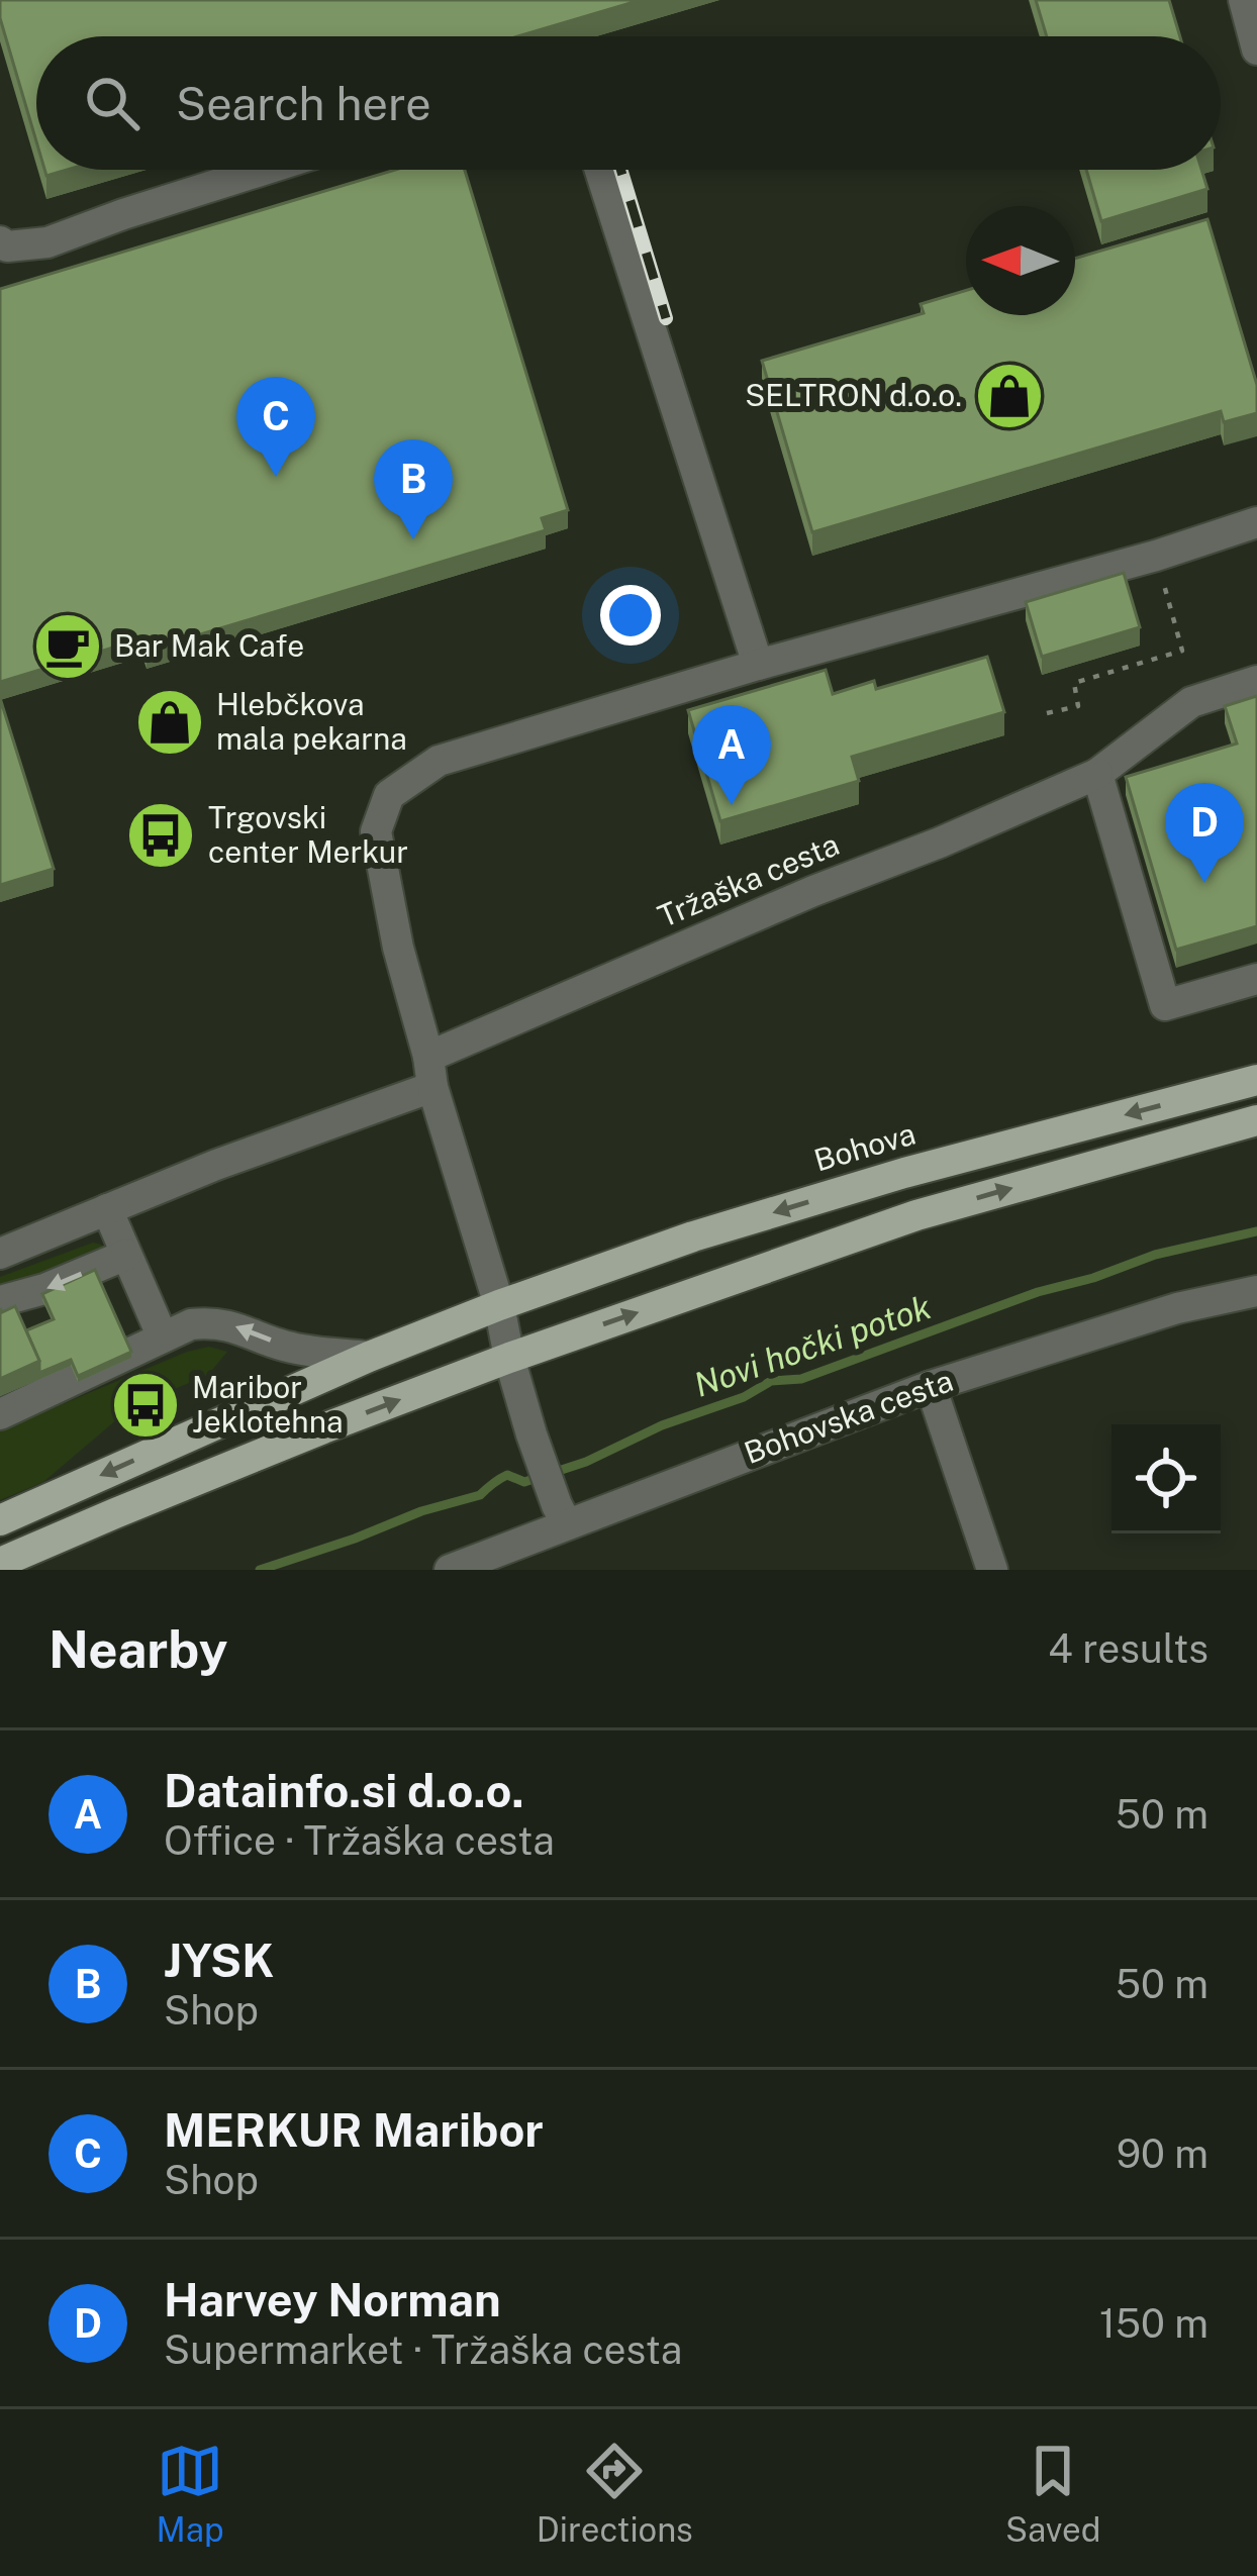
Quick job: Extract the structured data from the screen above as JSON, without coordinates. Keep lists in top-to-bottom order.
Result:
{
  "streets": {
    "main road": ["Bohova"],
    "street": ["Tržaška cesta", "Bohovska cesta"]
  },
  "water": ["Novi hočki potok"],
  "places": {
    "shop": ["SELTRON d.o.o.", "Hlebčkova mala pekarna"],
    "cafe": ["Bar Mak Cafe"],
    "bus stop": ["Trgovski center Merkur", "Maribor Jeklotehna"]
  },
  "north": "left",
  "page": {
    "search": "Search here",
    "pins": [
      "C",
      "B",
      "A",
      "D"
    ],
    "heading": ["Nearby", "4 results"],
    "list": [
      {
        "mark": "A",
        "name": "Datainfo.si d.o.o.",
        "note": "Office · Tržaška cesta",
        "value": "50 m"
      },
      {
        "mark": "B",
        "name": "JYSK",
        "note": "Shop",
        "value": "50 m"
      },
      {
        "mark": "C",
        "name": "MERKUR Maribor",
        "note": "Shop",
        "value": "90 m"
      },
      {
        "mark": "D",
        "name": "Harvey Norman",
        "note": "Supermarket · Tržaška cesta",
        "value": "150 m"
      }
    ],
    "nav": ["Map", "Directions", "Saved"]
  }
}
